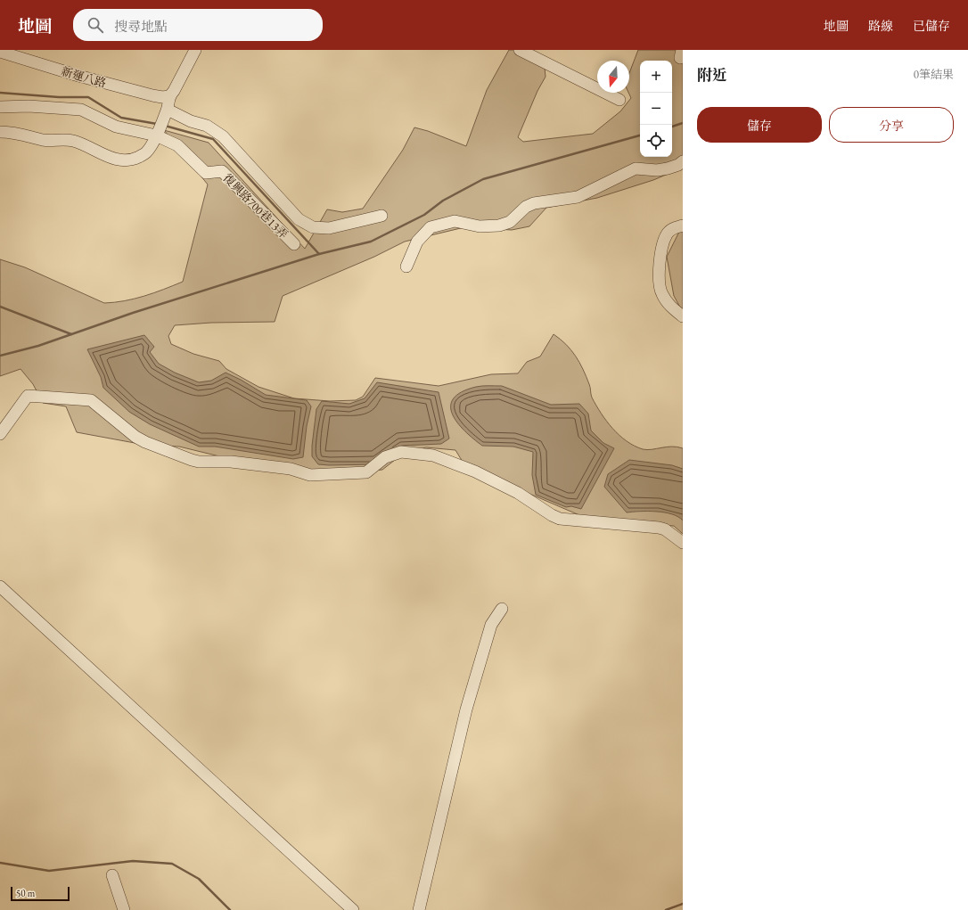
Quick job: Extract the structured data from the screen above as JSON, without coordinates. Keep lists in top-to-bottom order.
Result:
{
  "streets": {
    "street": ["新運八路", "復興路700巷13弄"]
  },
  "scale_bar": "50 m",
  "north": "bottom",
  "page": {
    "header": "地圖",
    "search": "搜尋地點",
    "nav": ["地圖", "路線", "已儲存"],
    "heading": ["附近", "0筆結果"],
    "map_buttons": ["+", "−"],
    "buttons": ["儲存", "分享"],
    "scale": "50 m"
  }
}
